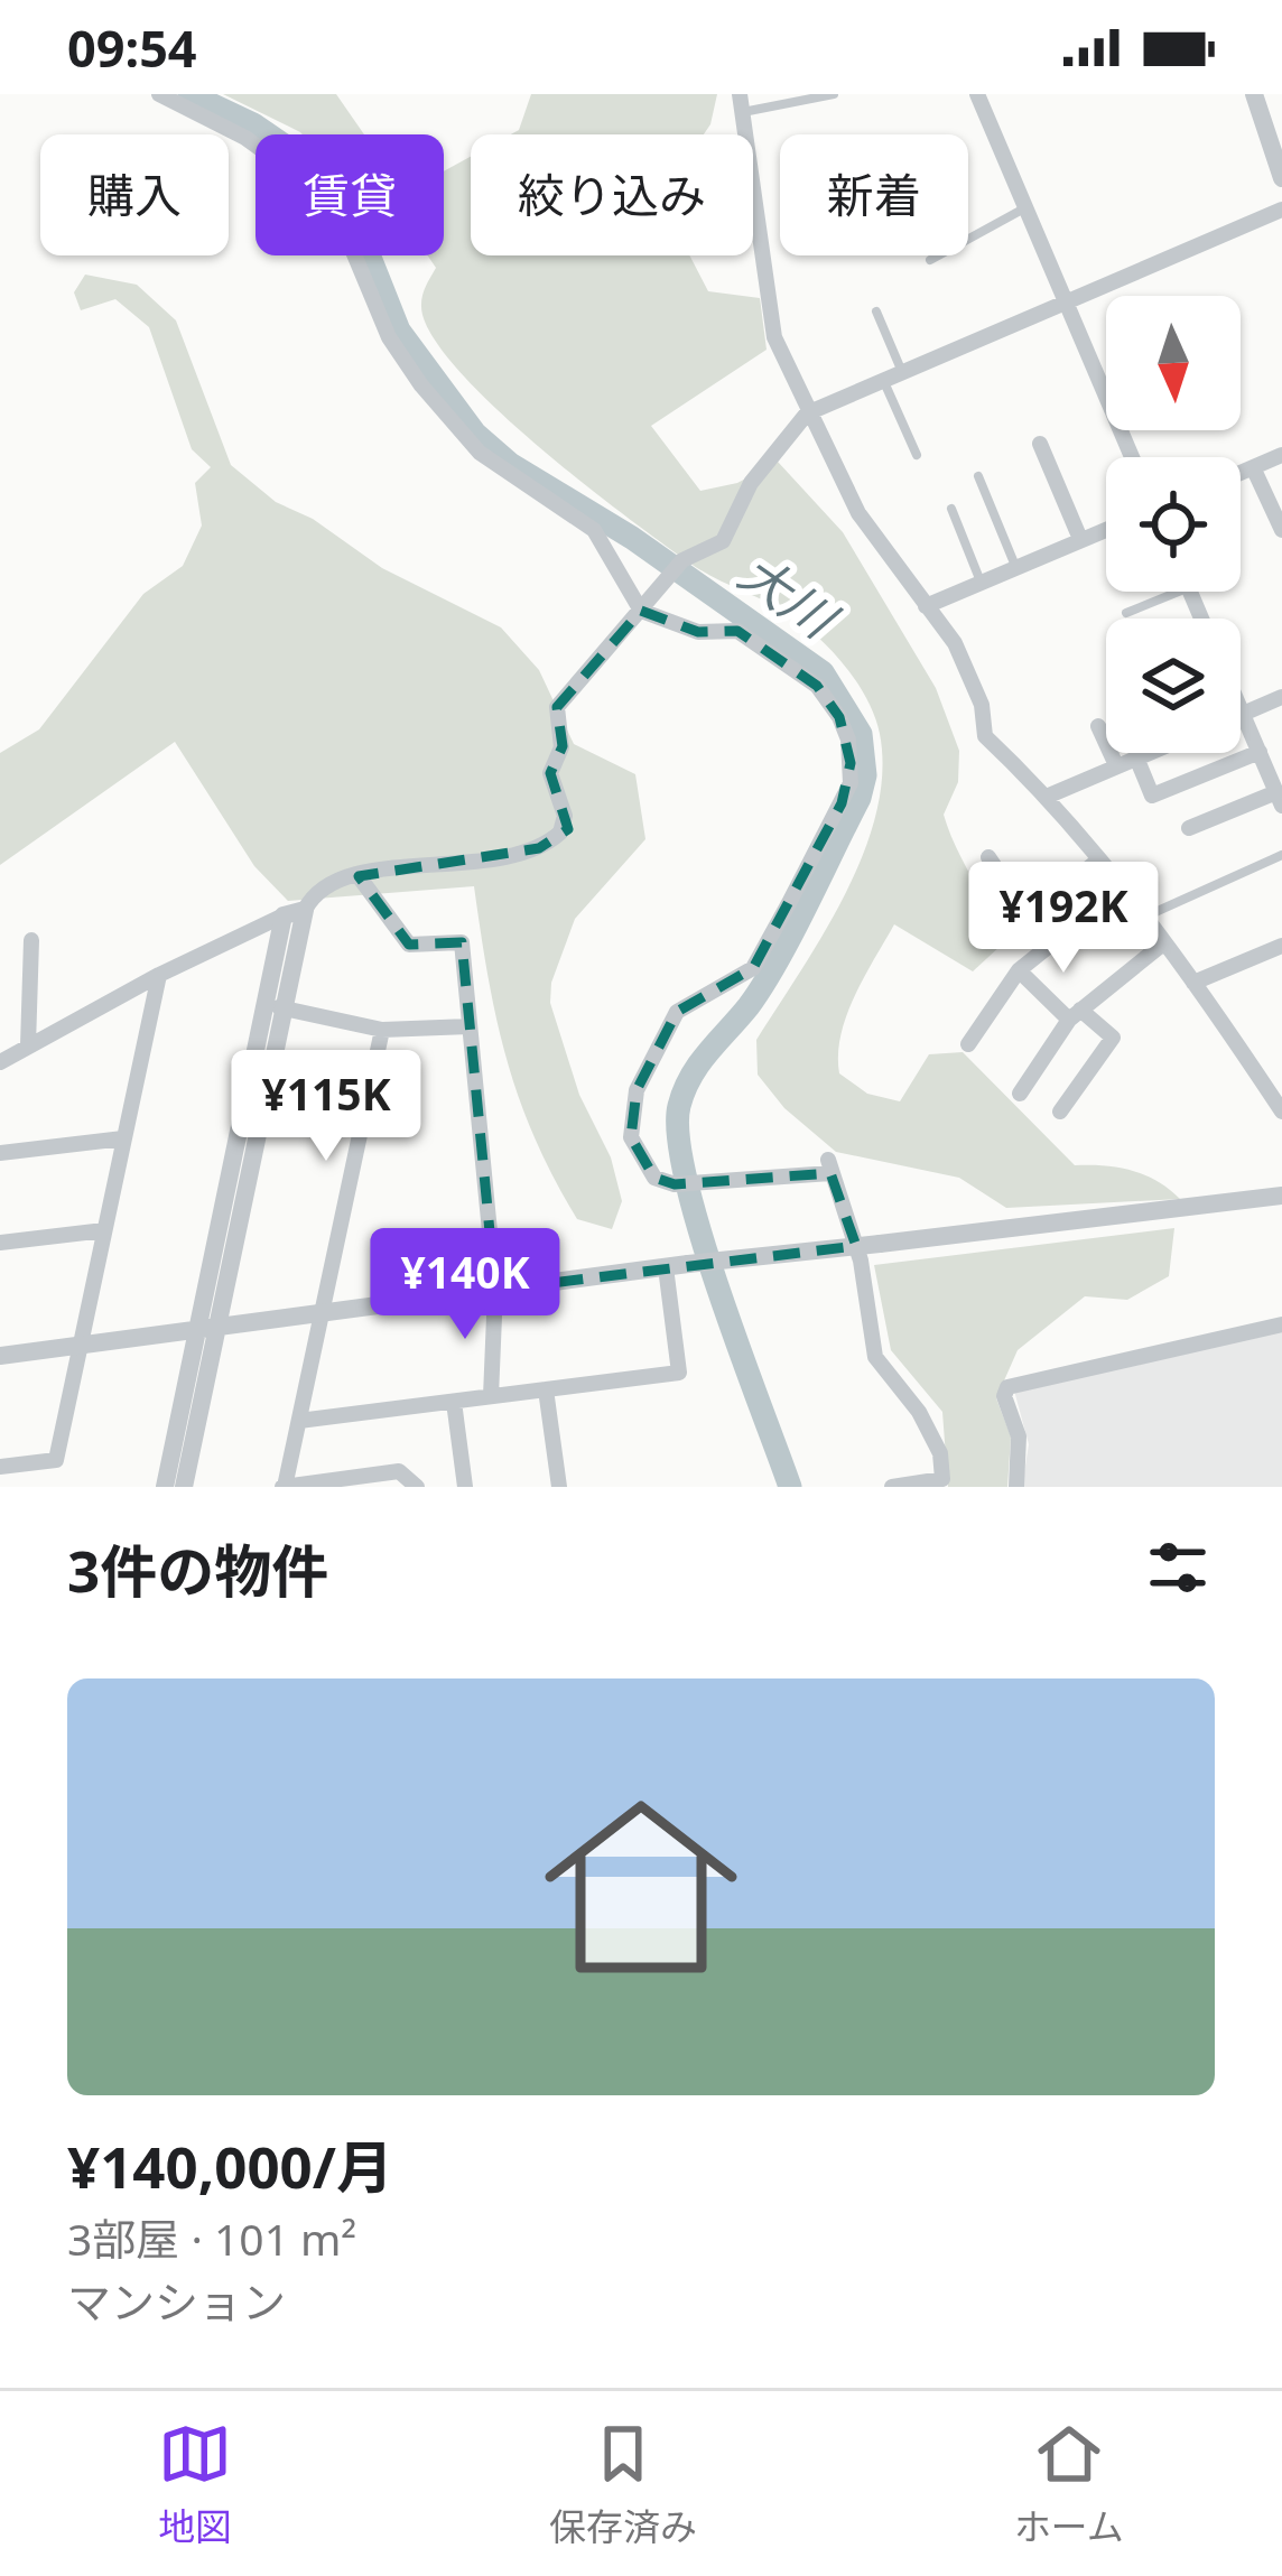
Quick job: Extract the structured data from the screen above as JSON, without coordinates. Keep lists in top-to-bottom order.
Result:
{
  "water": ["大川"],
  "north": "bottom",
  "page": {
    "status": "09:54",
    "chip": [
      "購入",
      "賃貸",
      "絞り込み",
      "新着"
    ],
    "price": ["¥192K", "¥115K", "¥140K"],
    "heading": "3件の物件",
    "list": [
      {
        "name": "¥140,000/月",
        "note": "3部屋 · 101 m² · マンション"
      }
    ],
    "tabs": ["地図", "保存済み", "ホーム"]
  }
}
